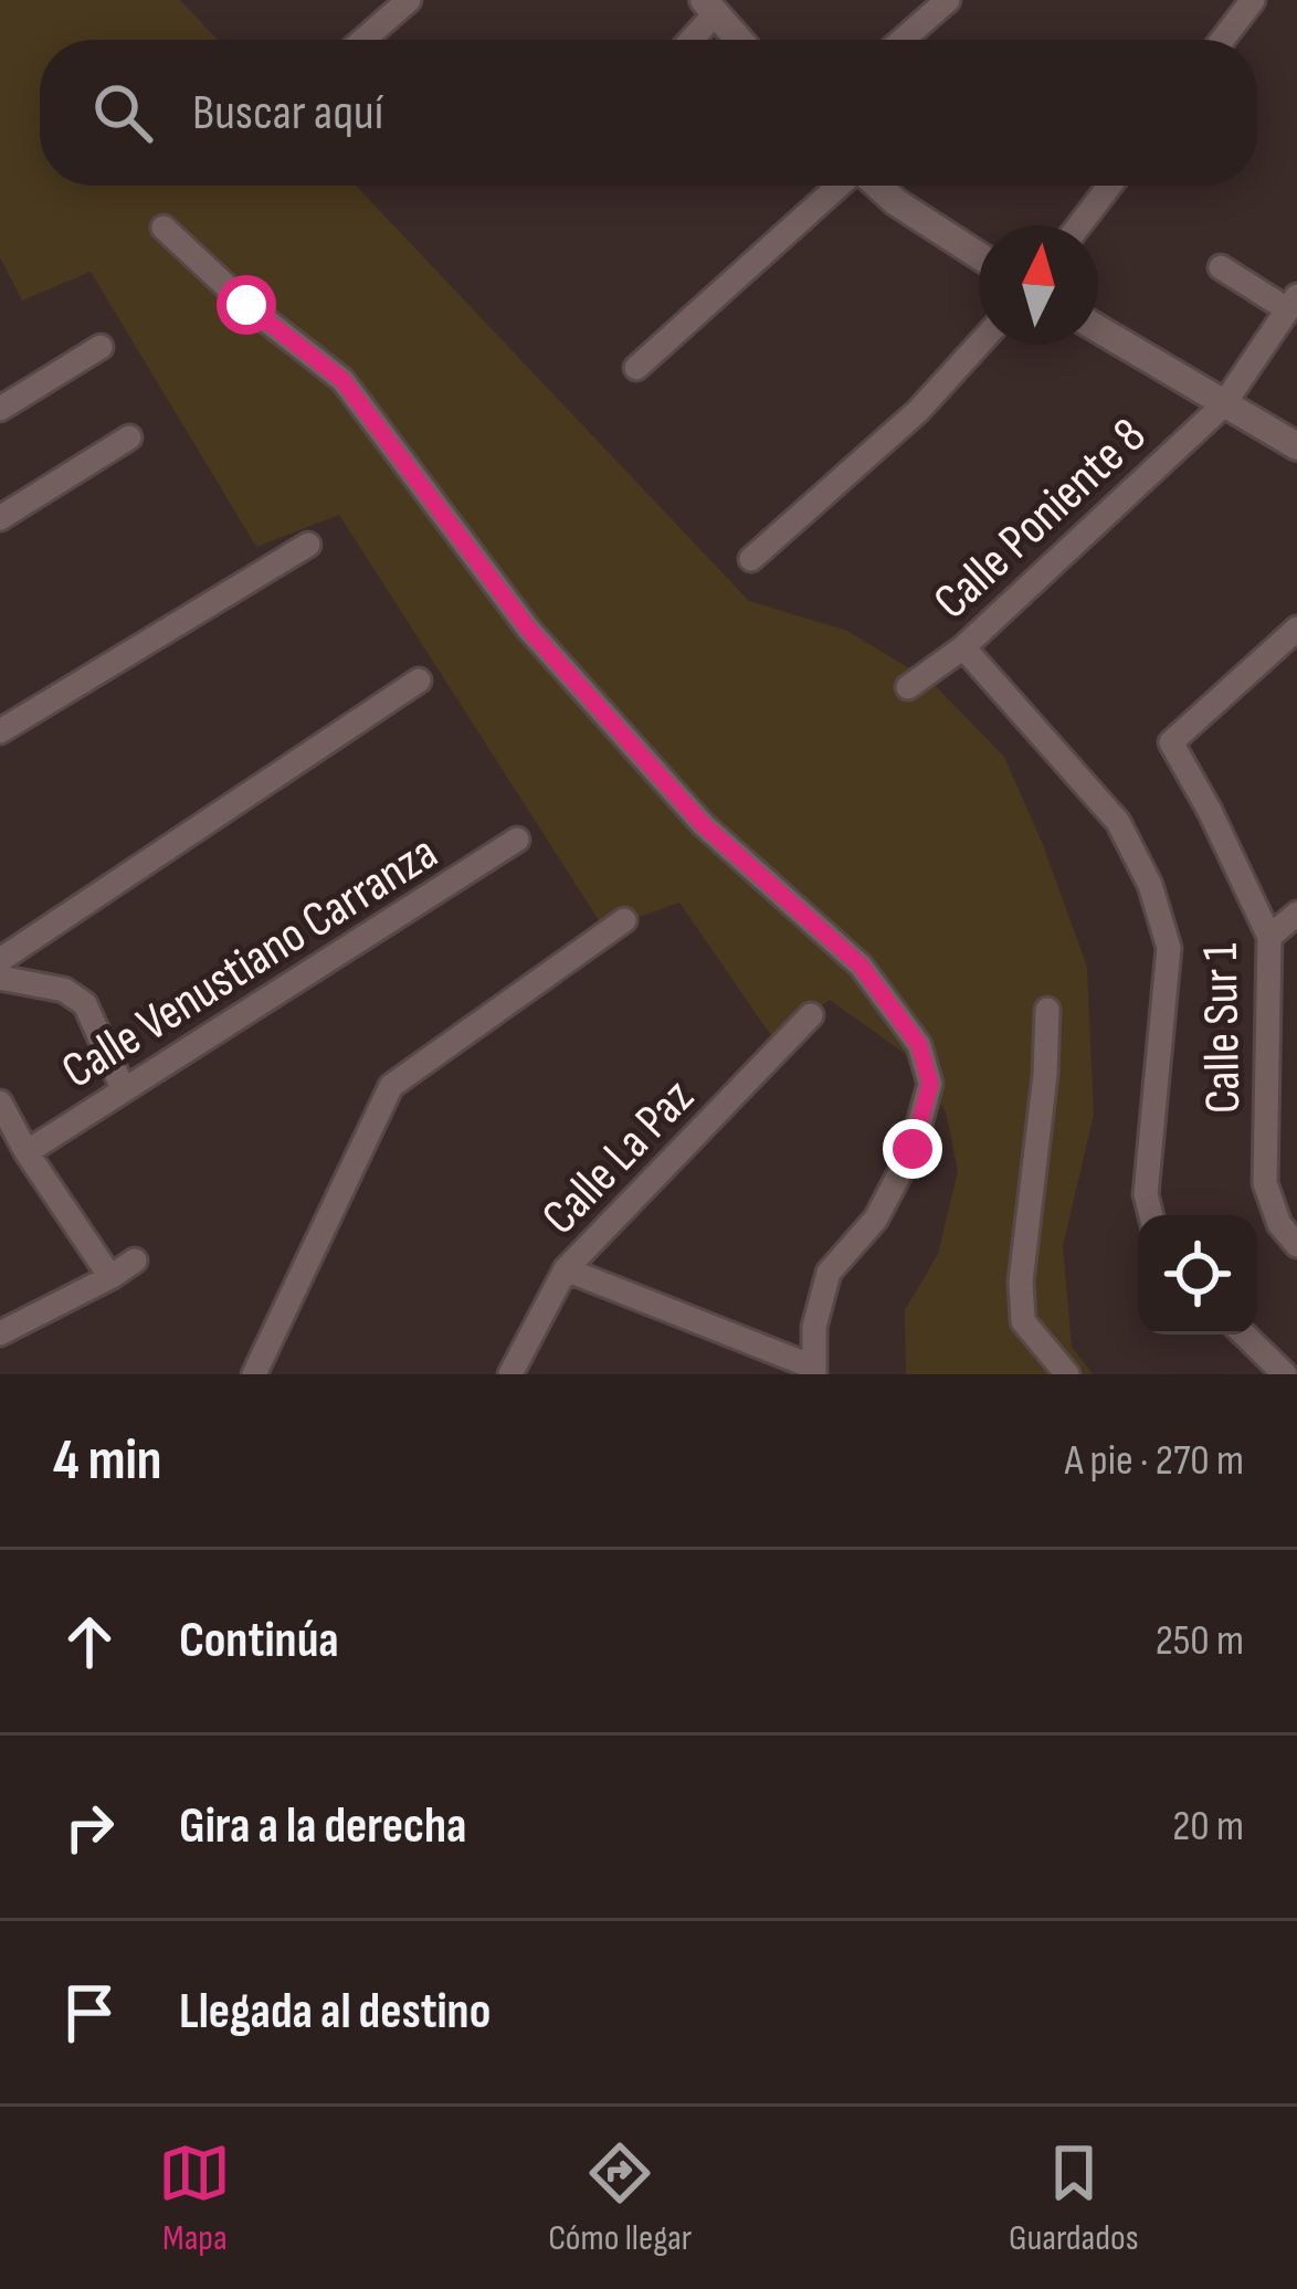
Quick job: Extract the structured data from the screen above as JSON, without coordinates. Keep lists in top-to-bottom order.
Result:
{
  "streets": {
    "street": [
      "Calle Poniente 8",
      "Calle Venustiano Carranza",
      "Calle Sur 1",
      "Calle La Paz"
    ]
  },
  "north": "top",
  "page": {
    "search": "Buscar aquí",
    "heading": ["4 min", "A pie · 270 m"],
    "list": [
      ["Continúa", "250 m"],
      ["Gira a la derecha", "20 m"],
      "Llegada al destino"
    ],
    "nav": ["Mapa", "Cómo llegar", "Guardados"]
  }
}
